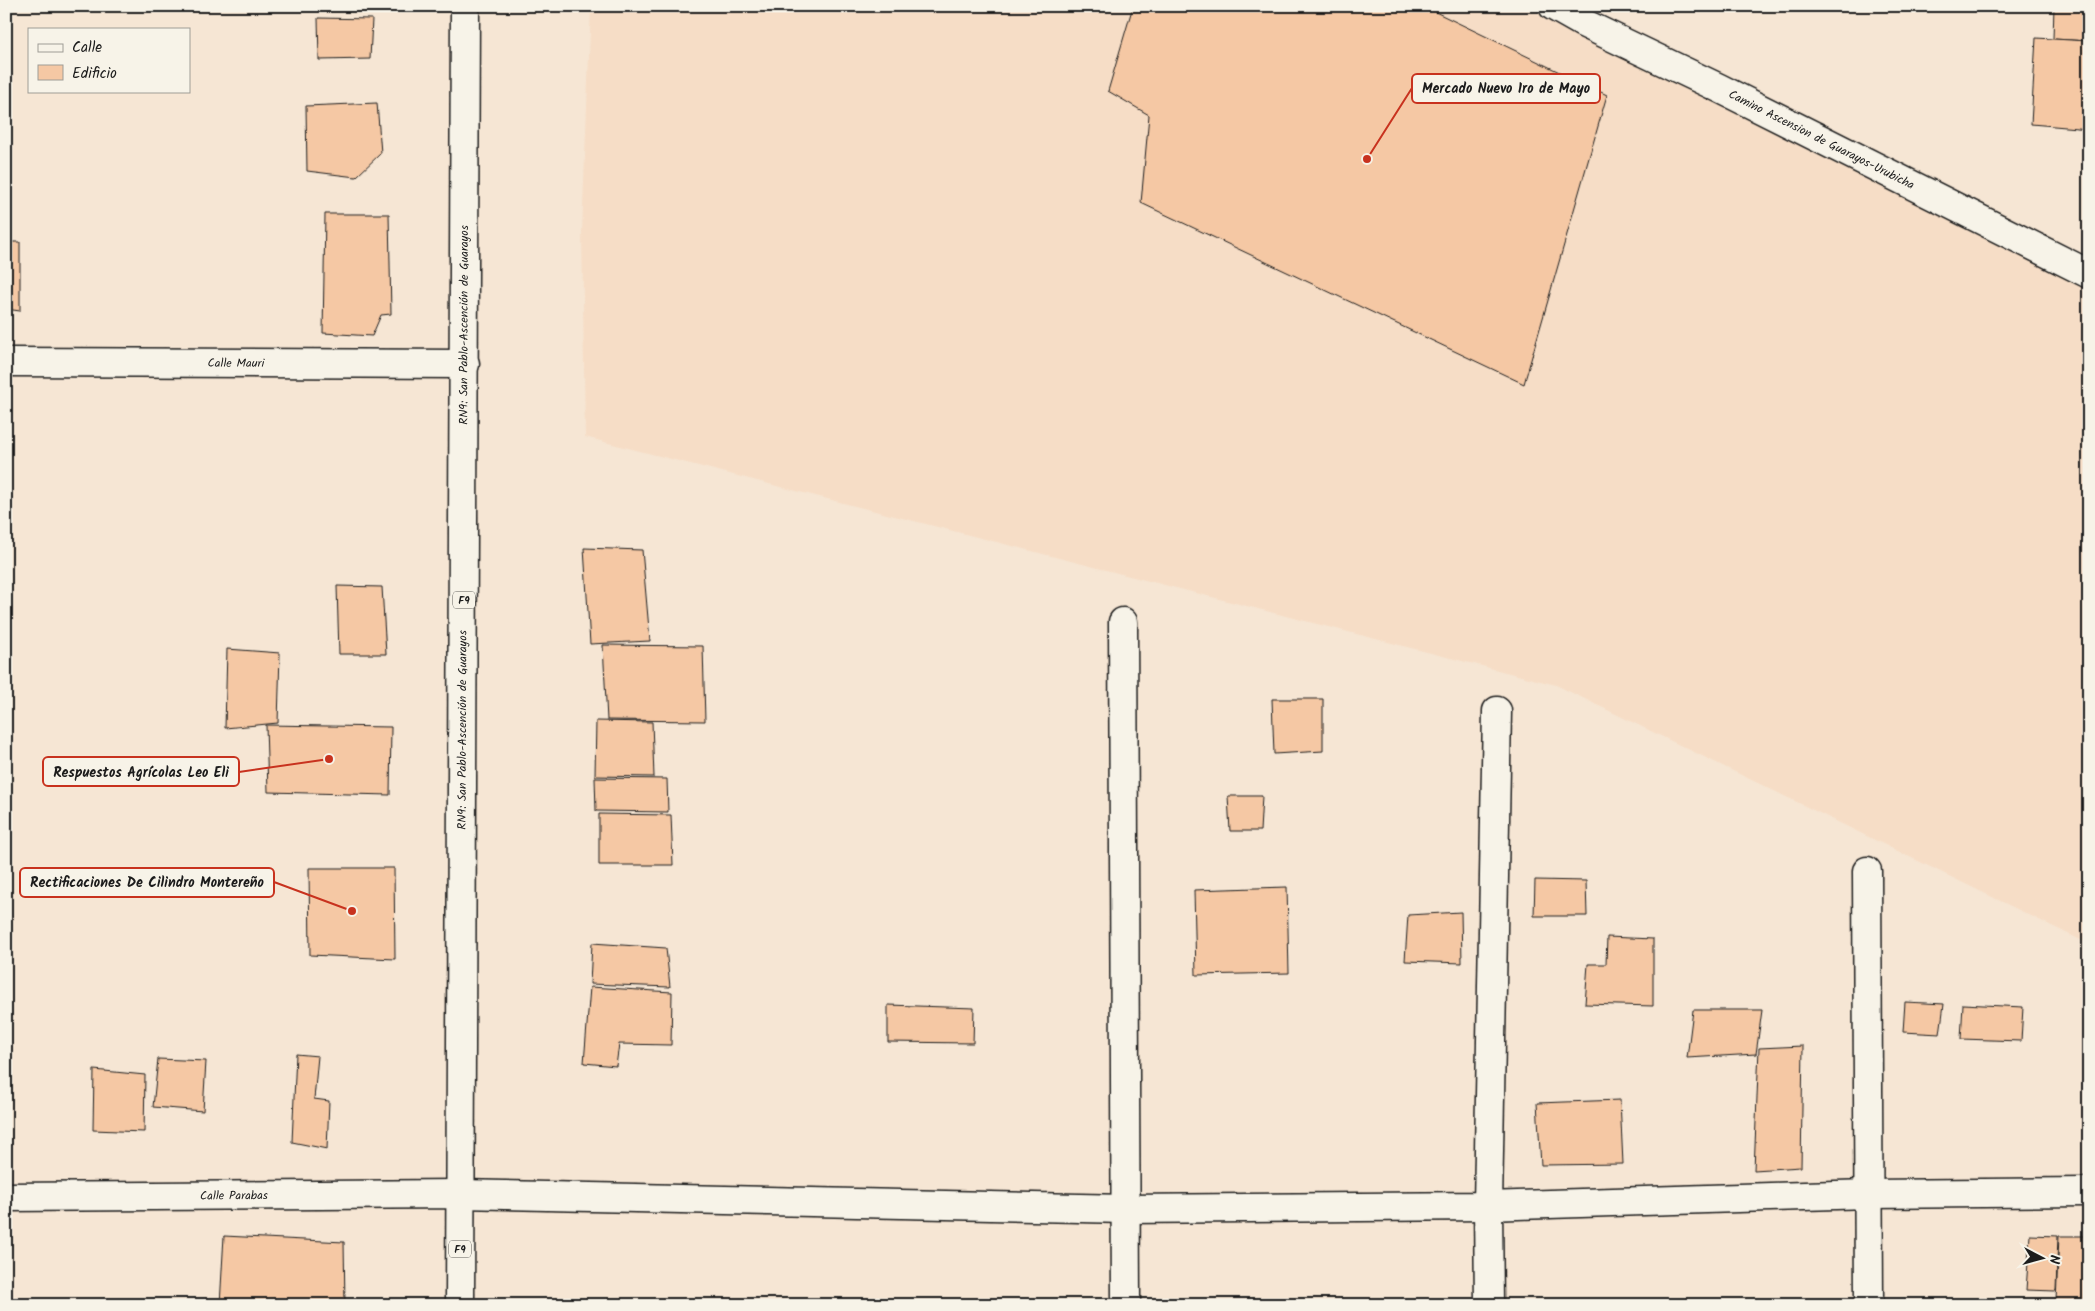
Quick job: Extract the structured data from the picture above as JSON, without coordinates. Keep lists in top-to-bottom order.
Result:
{
  "streets": {
    "main road": [
      "Camino Ascension de Guarayos-Urubicha",
      "RN9: San Pablo-Ascención de Guarayos",
      "Calle Mauri",
      "F9",
      "Calle Parabas"
    ]
  },
  "crossings": [
    ["RN9: San Pablo-Ascención de Guarayos", "Calle Mauri"],
    ["RN9: San Pablo-Ascención de Guarayos", "Calle Parabas"]
  ],
  "places": ["Mercado Nuevo 1ro de Mayo", "Respuestos Agrícolas Leo Eli", "Rectificaciones De Cilindro Montereño"],
  "legend": ["Calle", "Edificio"],
  "north": "right"
}
